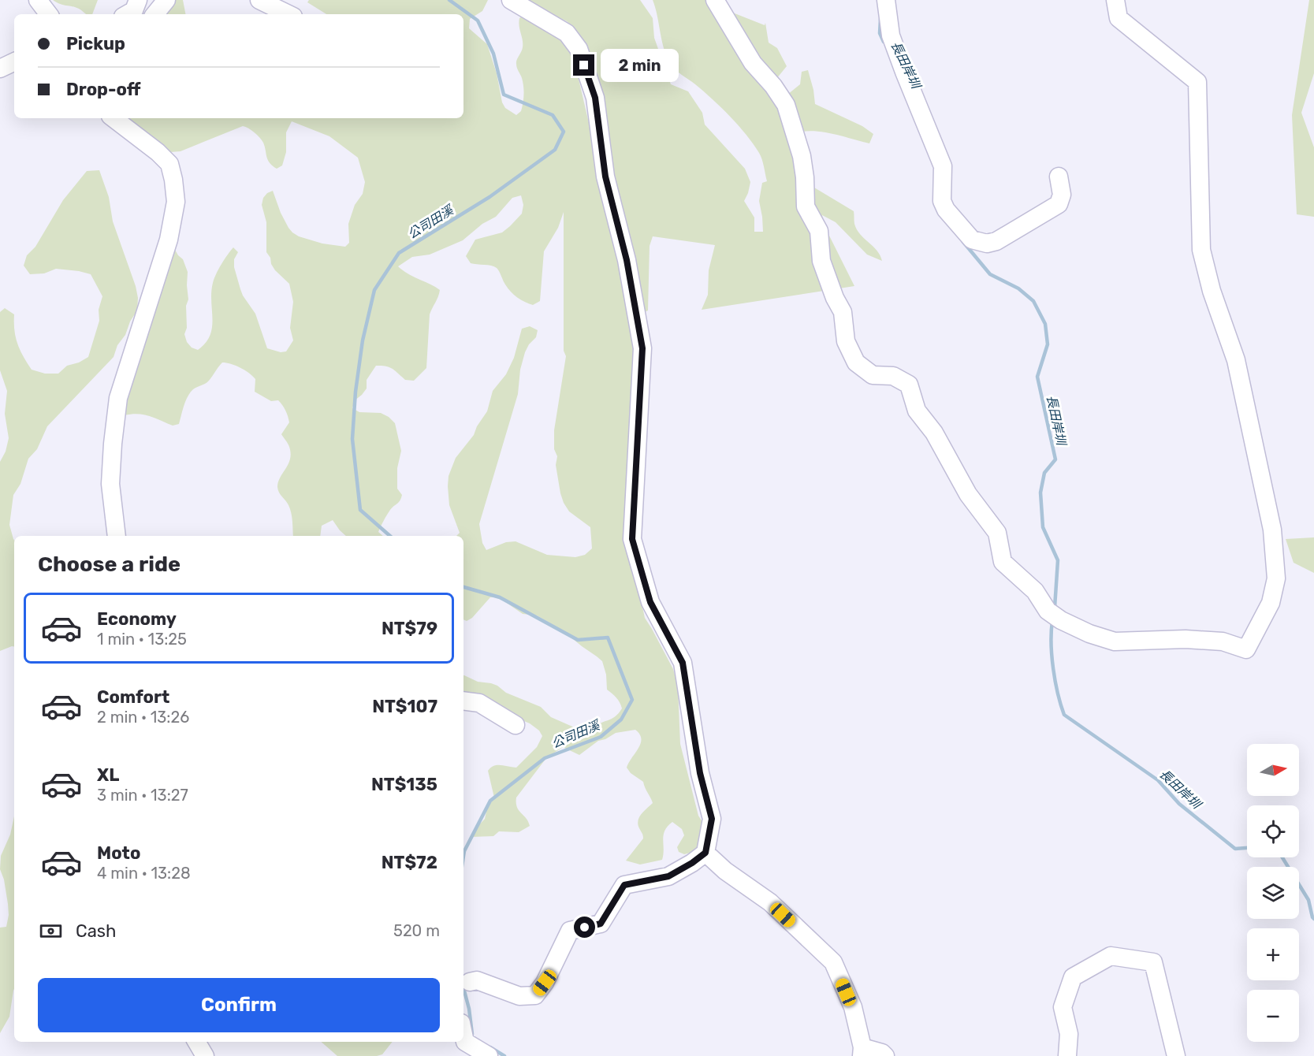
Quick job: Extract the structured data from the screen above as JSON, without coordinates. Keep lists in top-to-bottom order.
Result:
{
  "water": ["長田岸圳", "公司田溪"],
  "north": "right",
  "page": {
    "banner": ["Pickup", "Drop-off"],
    "bubble": "2 min",
    "heading": "Choose a ride",
    "list": [
      {
        "name": "Economy",
        "note": "1 min · 13:25",
        "value": "NT$79"
      },
      {
        "name": "Comfort",
        "note": "2 min · 13:26",
        "value": "NT$107"
      },
      {
        "name": "XL",
        "note": "3 min · 13:27",
        "value": "NT$135"
      },
      {
        "name": "Moto",
        "note": "4 min · 13:28",
        "value": "NT$72"
      }
    ],
    "map_buttons": ["+", "−"],
    "pay": ["Cash", "520 m"],
    "buttons": "Confirm"
  }
}
